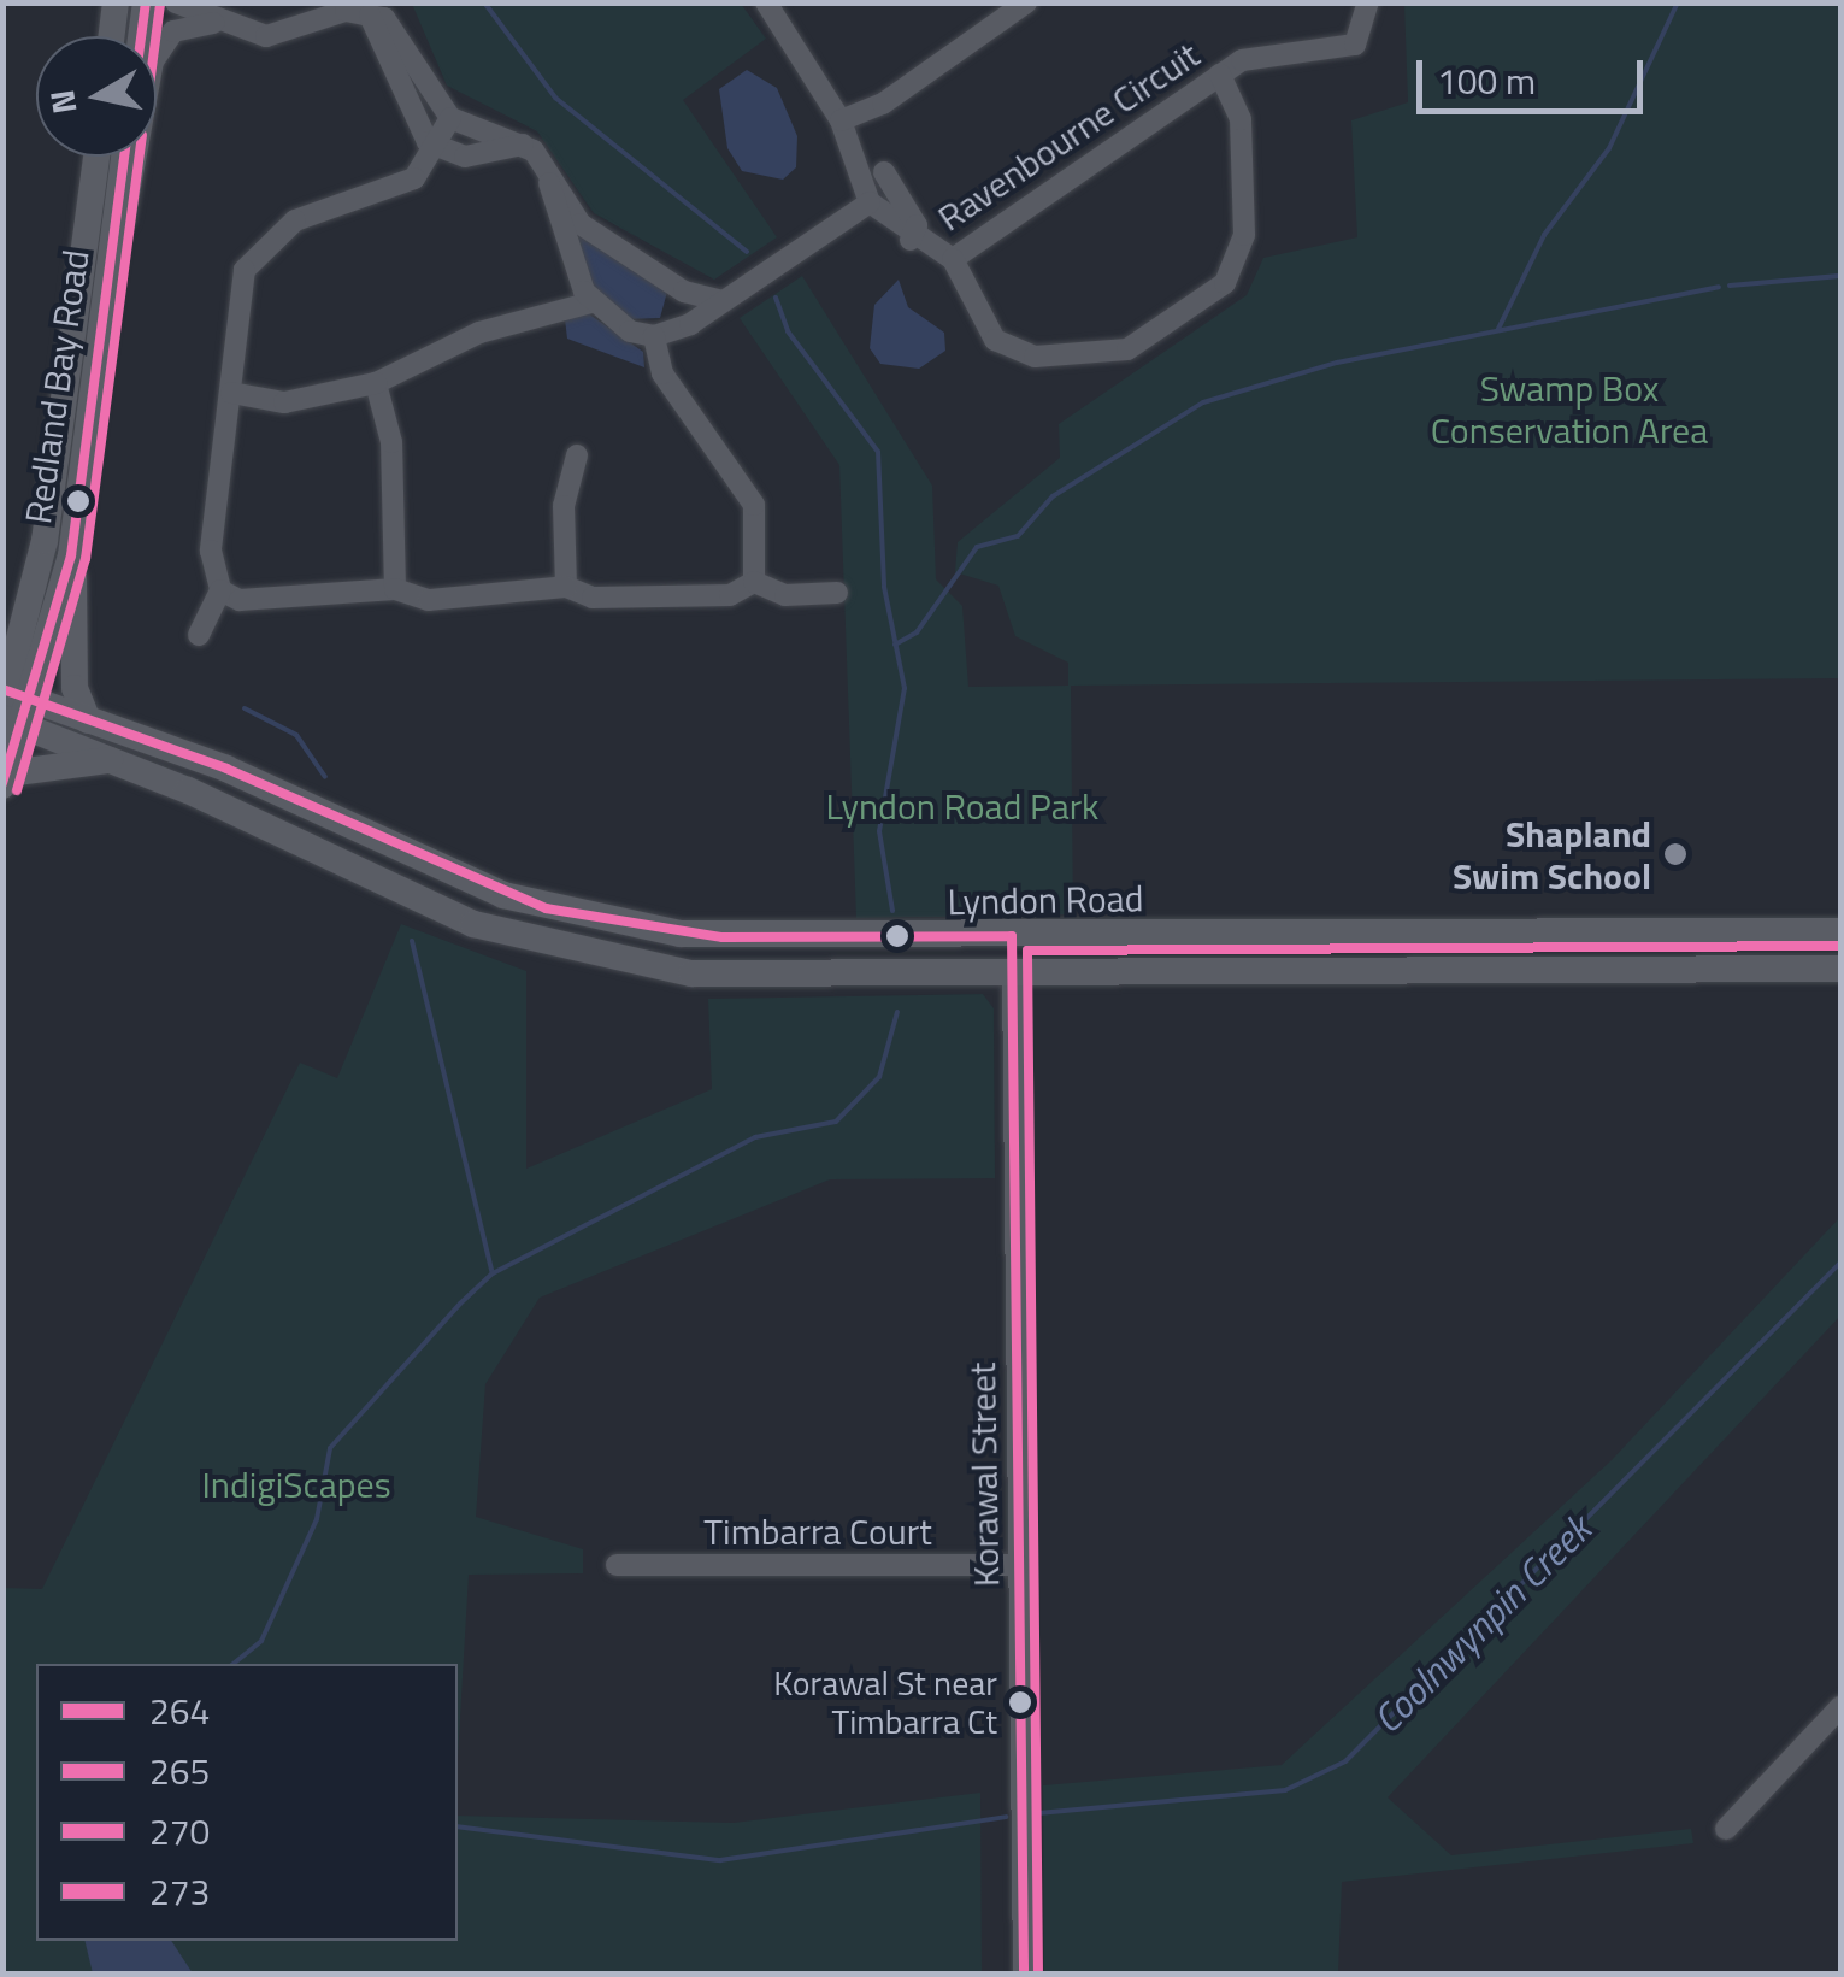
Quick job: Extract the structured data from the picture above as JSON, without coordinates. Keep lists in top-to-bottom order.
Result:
{
  "streets": {
    "main road": ["Redland Bay Road", "Lyndon Road"],
    "street": ["Ravenbourne Circuit", "Korawal Street", "Timbarra Court"]
  },
  "crossings": [
    ["Redland Bay Road", "Lyndon Road"],
    ["Lyndon Road", "Korawal Street"],
    ["Korawal Street", "Timbarra Court"]
  ],
  "water": ["Coolnwynpin Creek"],
  "parks": ["Swamp Box Conservation Area", "Lyndon Road Park", "IndigiScapes"],
  "places": ["Shapland Swim School", "Korawal St near Timbarra Ct"],
  "lines": [
    "transit line 270",
    "transit line 273",
    "transit line 264",
    "transit line 265"
  ],
  "legend": [
    "264",
    "265",
    "270",
    "273"
  ],
  "scale_bar": "100 m",
  "north": "left"
}
